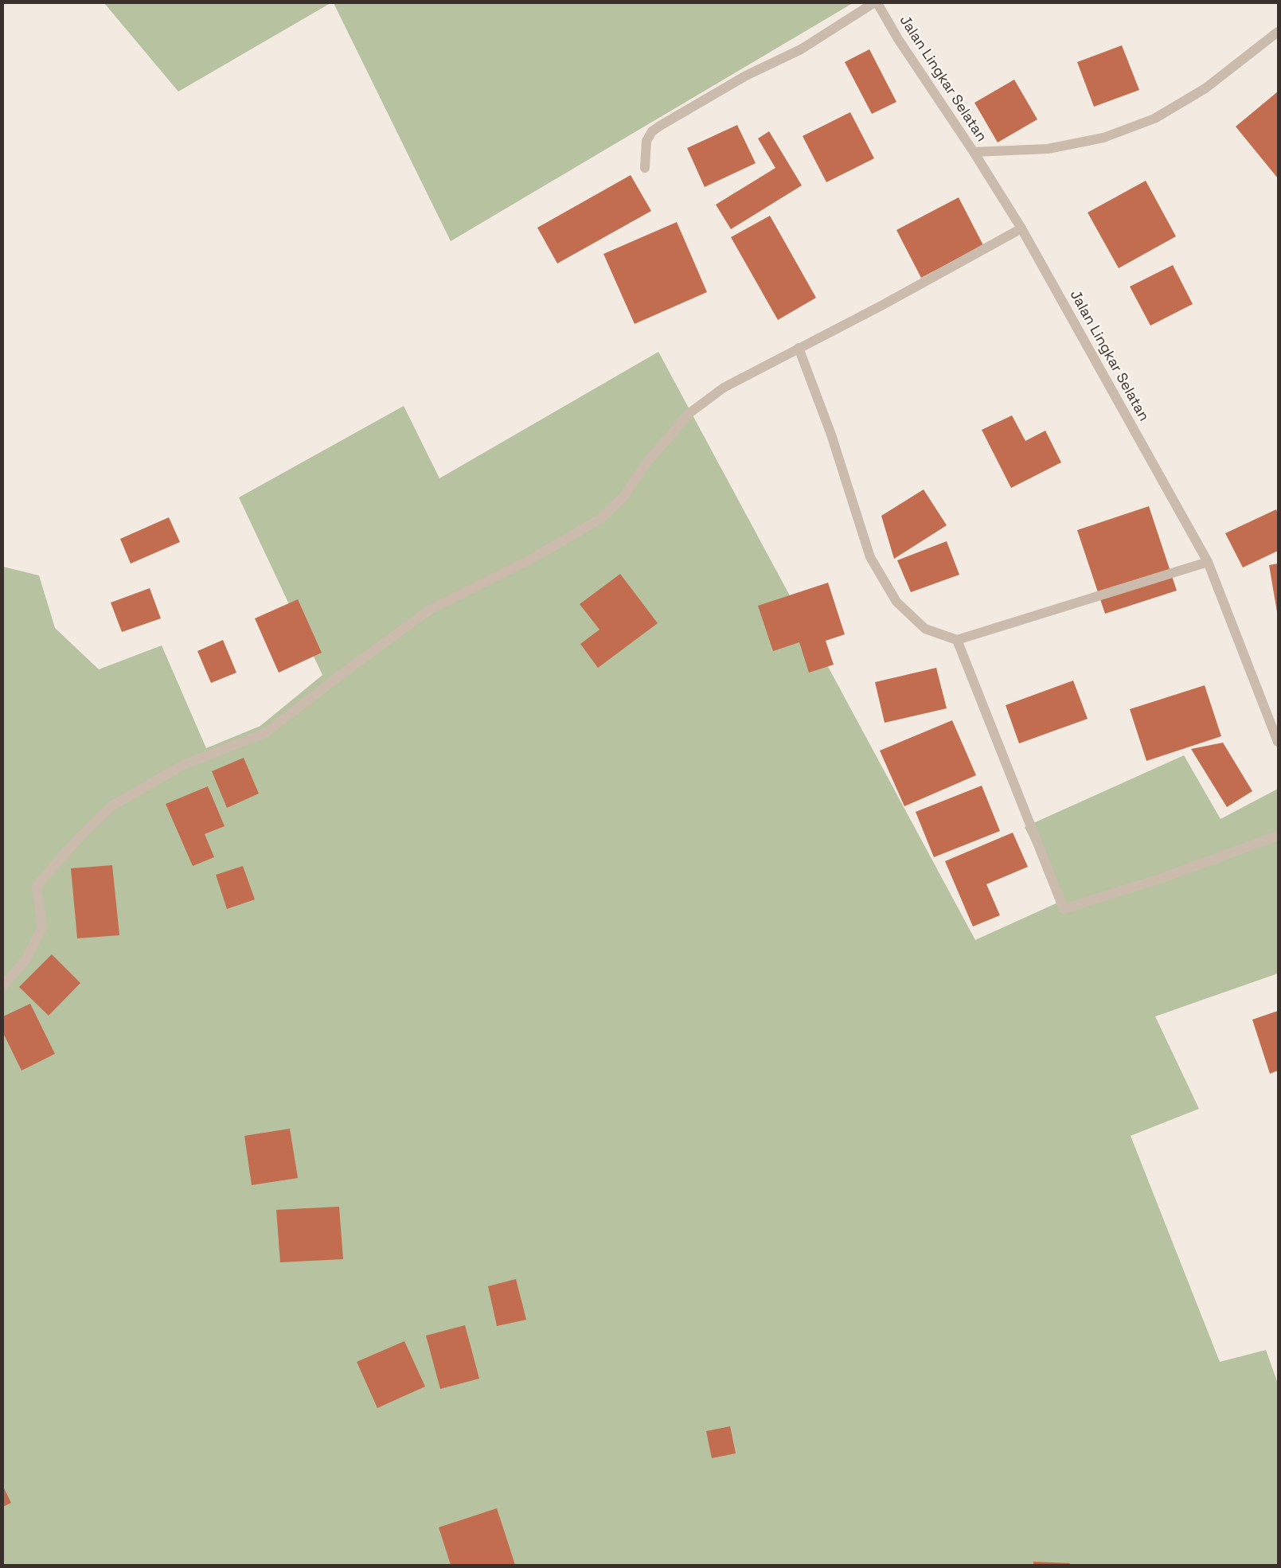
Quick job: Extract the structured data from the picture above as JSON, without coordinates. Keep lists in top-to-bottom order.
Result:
{
  "streets": {
    "street": ["Jalan Lingkar Selatan"]
  }
}
